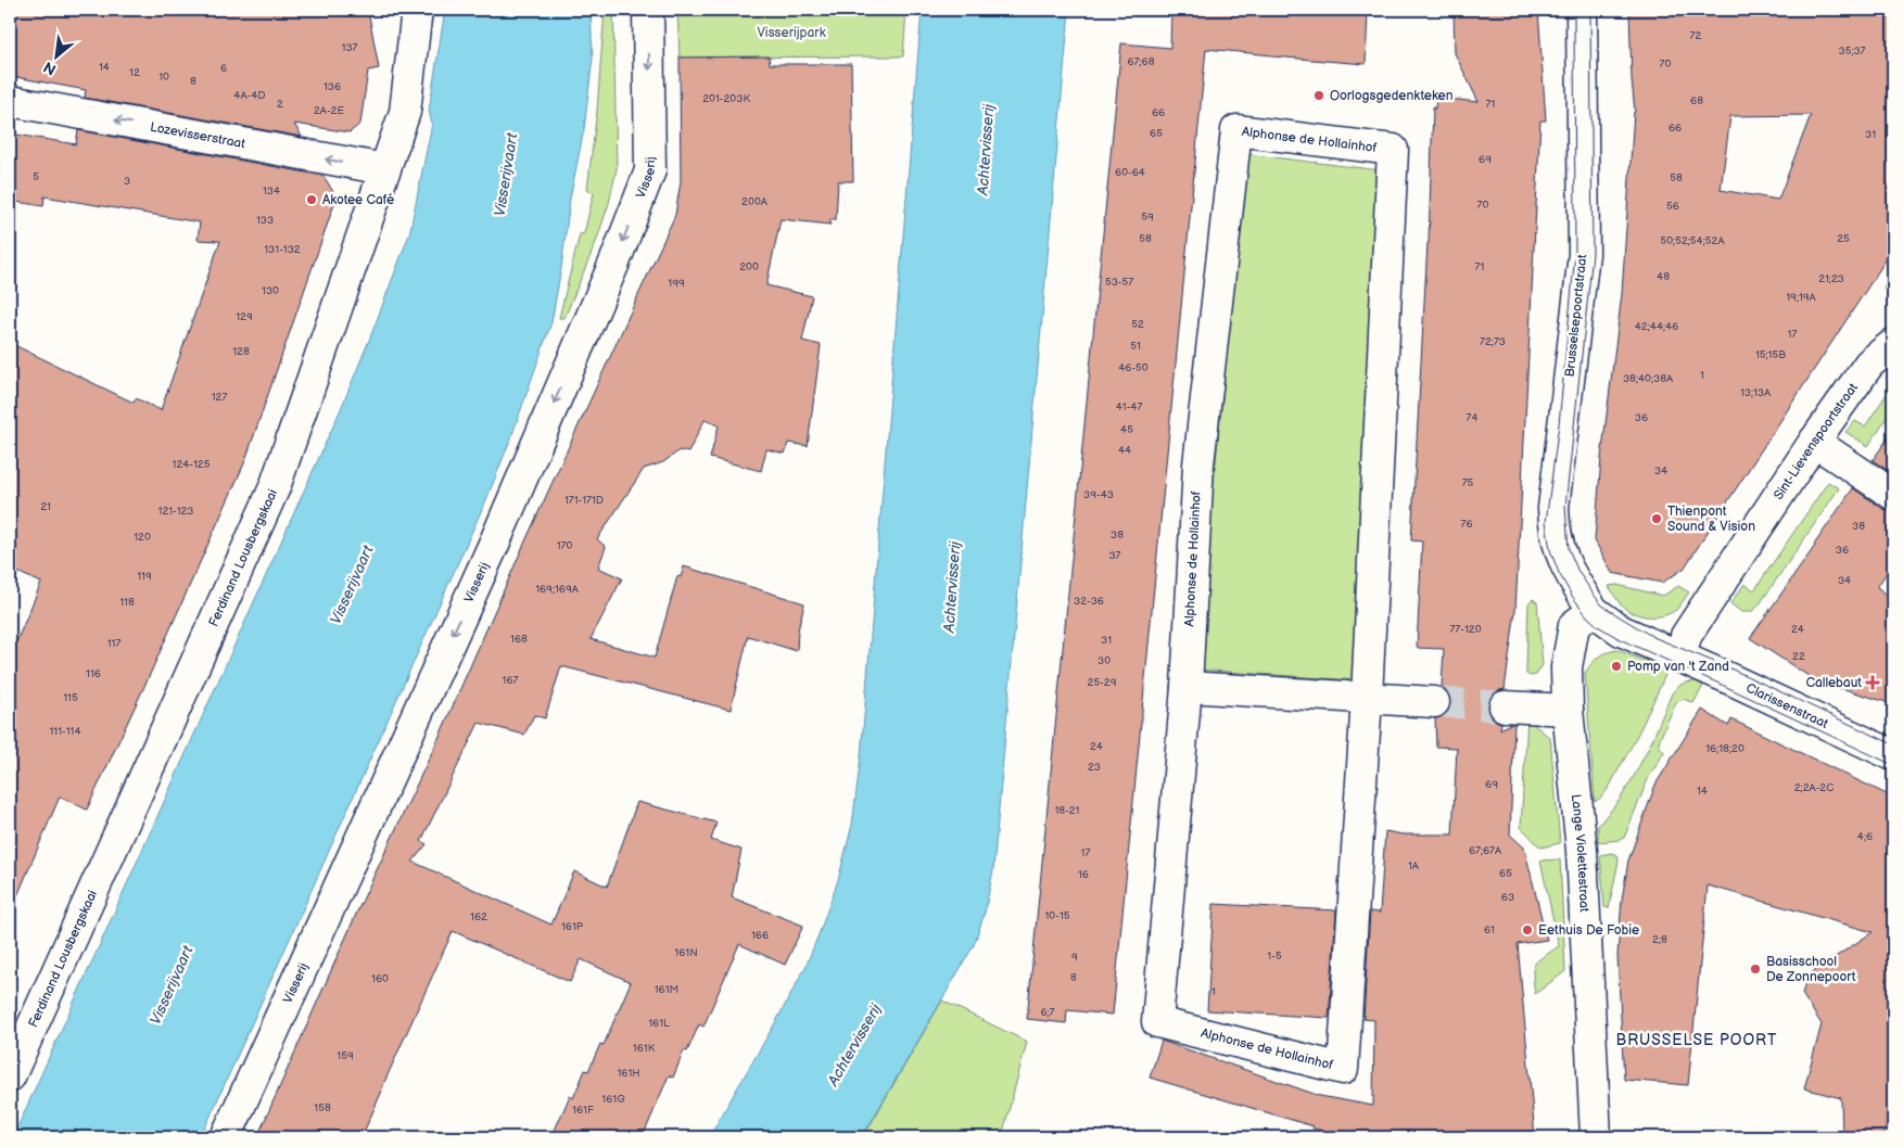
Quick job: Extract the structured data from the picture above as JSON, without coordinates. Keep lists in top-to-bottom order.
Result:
{
  "streets": {
    "street": [
      "Lozevisserstraat",
      "Alphonse de Hollainhof",
      "Visserij",
      "Brusselsepoortstraat",
      "Sint-Lievenspoortstraat",
      "Ferdinand Lousbergskaai",
      "Clarissenstraat",
      "Lange Violettestraat"
    ]
  },
  "crossings": [
    ["Lozevisserstraat", "Ferdinand Lousbergskaai"],
    ["Brusselsepoortstraat", "Clarissenstraat"],
    ["Brusselsepoortstraat", "Lange Violettestraat"],
    ["Sint-Lievenspoortstraat", "Clarissenstraat"],
    ["Clarissenstraat", "Lange Violettestraat"]
  ],
  "one_way": ["Lozevisserstraat", "Visserij"],
  "districts": ["BRUSSELSE POORT"],
  "water": ["Achtervisserij", "Visserijvaart"],
  "parks": ["Visserijpark"],
  "places": {
    "other": [
      "Oorlogsgedenkteken",
      "Akotee Café",
      "Thienpont Sound & Vision",
      "Pomp van 't Zand",
      "Eethuis De Fobie",
      "Basisschool De Zonnepoort"
    ],
    "health": ["Callebaut"]
  },
  "house_numbers": [
    "72",
    "137",
    "35;37",
    "67;68",
    "70",
    "14",
    "6",
    "12",
    "10",
    "8",
    "136",
    "4A-4D",
    "201-203K",
    "68",
    "2",
    "71",
    "2A-2E",
    "66",
    "66",
    "65",
    "31",
    "69",
    "60-64",
    "5",
    "58",
    "3",
    "134",
    "200A",
    "70",
    "56",
    "59",
    "133",
    "58",
    "25",
    "50;52;54;52A",
    "131-132",
    "200",
    "71",
    "48",
    "21;23",
    "53-57",
    "199",
    "130",
    "19;19A",
    "129",
    "52",
    "42;44;46",
    "17",
    "72;73",
    "51",
    "128",
    "15;15B",
    "46-50",
    "1",
    "38;40;38A",
    "13;13A",
    "127",
    "41-47",
    "74",
    "36",
    "45",
    "44",
    "124-125",
    "34",
    "75",
    "39-43",
    "171-171D",
    "21",
    "121-123",
    "76",
    "38",
    "38",
    "120",
    "170",
    "36",
    "37",
    "119",
    "34",
    "169;169A",
    "32-36",
    "118",
    "77-120",
    "24",
    "168",
    "31",
    "117",
    "22",
    "30",
    "116",
    "167",
    "25-29",
    "115",
    "111-114",
    "24",
    "16;18;20",
    "23",
    "69",
    "2;2A-2C",
    "14",
    "18-21",
    "4;6",
    "67;67A",
    "17",
    "1A",
    "65",
    "16",
    "63",
    "10-15",
    "162",
    "161P",
    "61",
    "166",
    "2;8",
    "161N",
    "1-5",
    "9",
    "8",
    "160",
    "161M",
    "1",
    "6;7",
    "161L",
    "161K",
    "159",
    "161H",
    "161G",
    "158",
    "161F"
  ],
  "north": "bottom left"
}
